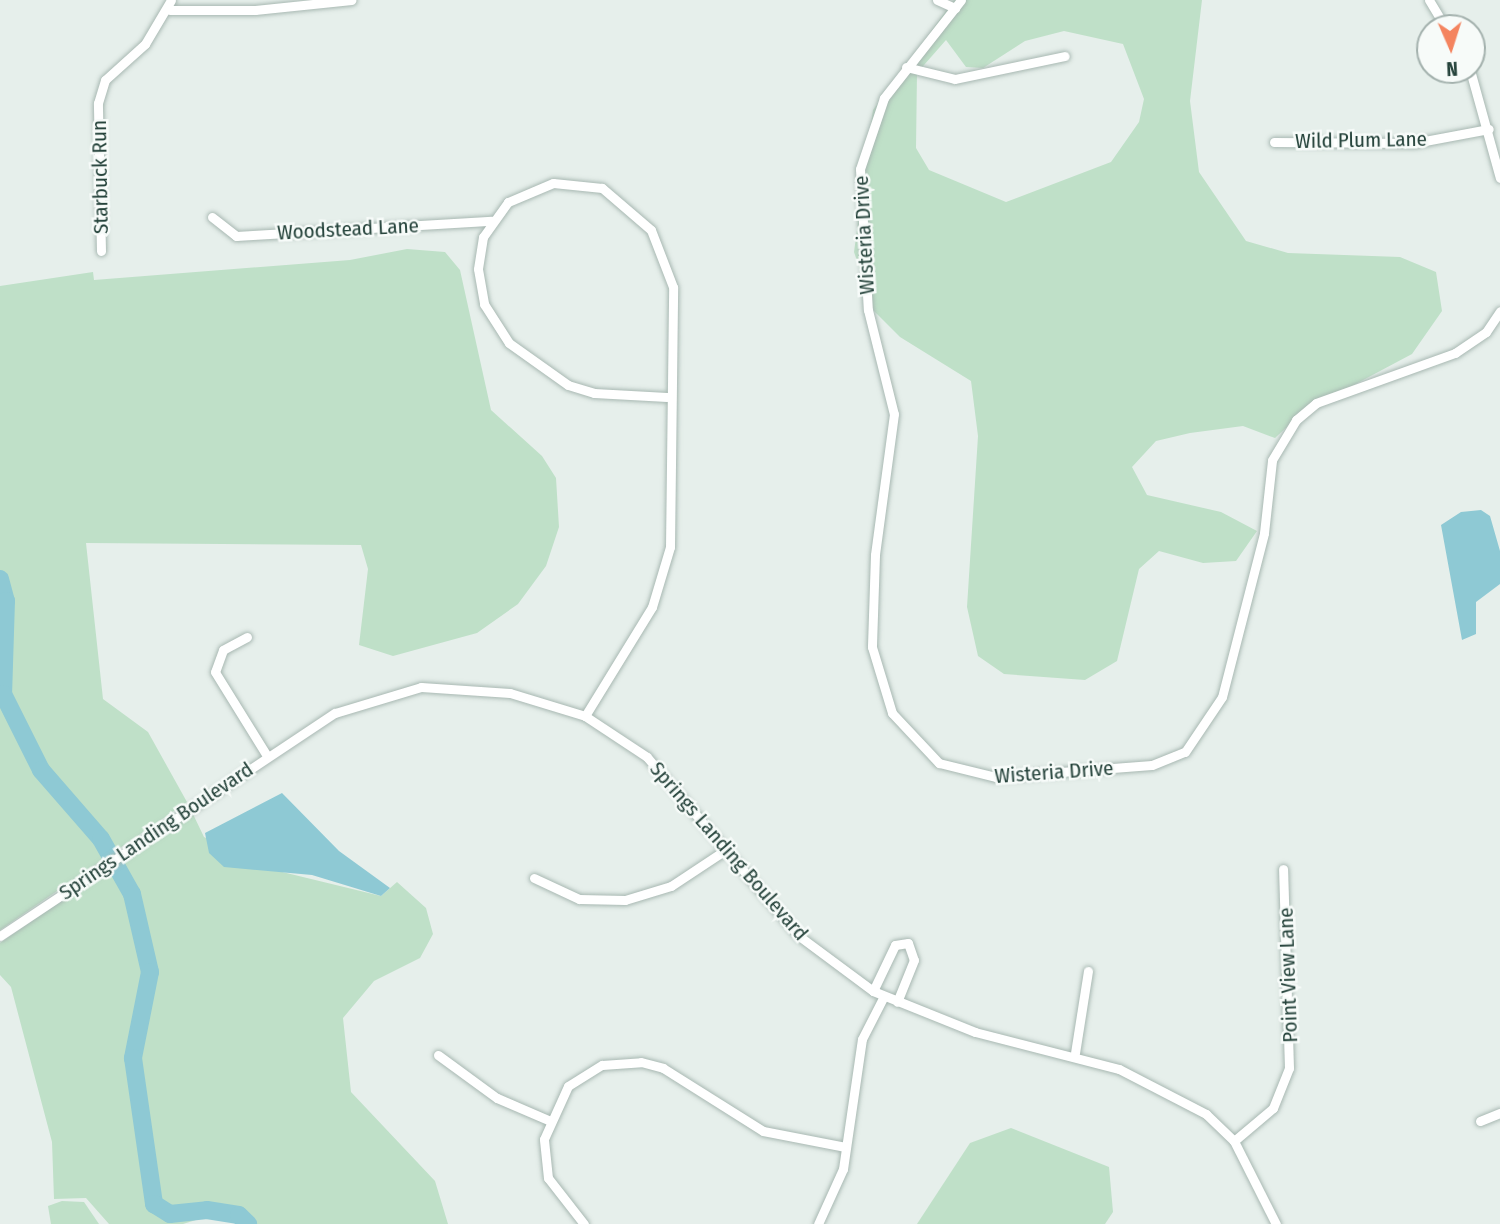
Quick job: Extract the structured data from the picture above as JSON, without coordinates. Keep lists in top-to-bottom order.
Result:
{
  "streets": {
    "street": [
      "Wild Plum Lane",
      "Starbuck Run",
      "Woodstead Lane",
      "Wisteria Drive",
      "Springs Landing Boulevard",
      "Point View Lane"
    ]
  },
  "crossings": [
    ["Springs Landing Boulevard", "Point View Lane"]
  ],
  "north": "bottom"
}
